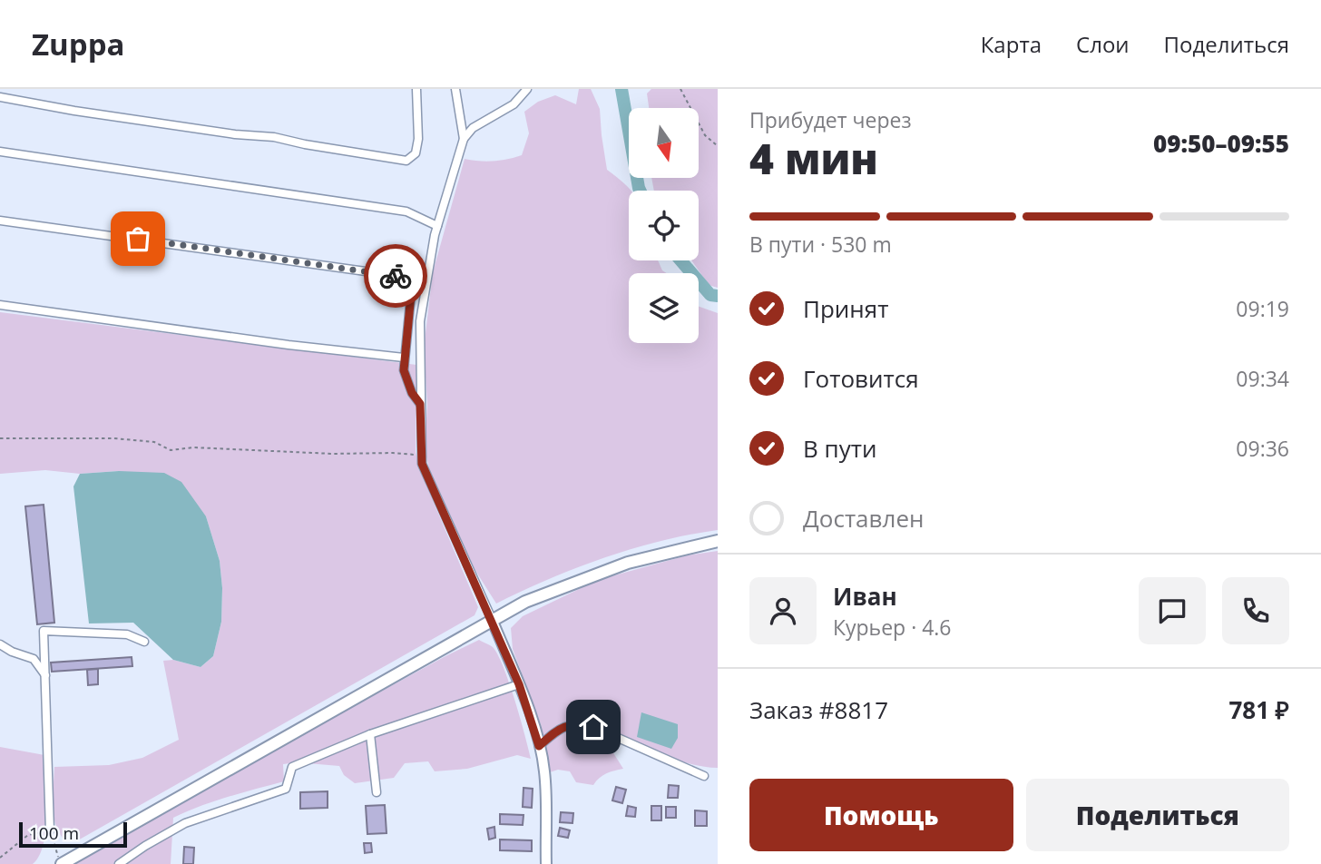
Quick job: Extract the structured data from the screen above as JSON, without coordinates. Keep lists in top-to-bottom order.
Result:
{
  "scale_bar": "100 m",
  "north": "bottom",
  "page": {
    "header": "Zuppa",
    "nav": ["Карта", "Слои", "Поделиться"],
    "heading": ["4 мин", "Прибудет через", "09:50–09:55"],
    "panel": [
      "Иван",
      "Курьер · 4.6",
      "Заказ #8817",
      "781 ₽"
    ],
    "bar": "В пути · 530 m",
    "list": [
      ["Принят", "09:19"],
      ["Готовится", "09:34"],
      ["В пути", "09:36"],
      "Доставлен"
    ],
    "buttons": ["Помощь", "Поделиться"],
    "scale": "100 m"
  }
}
